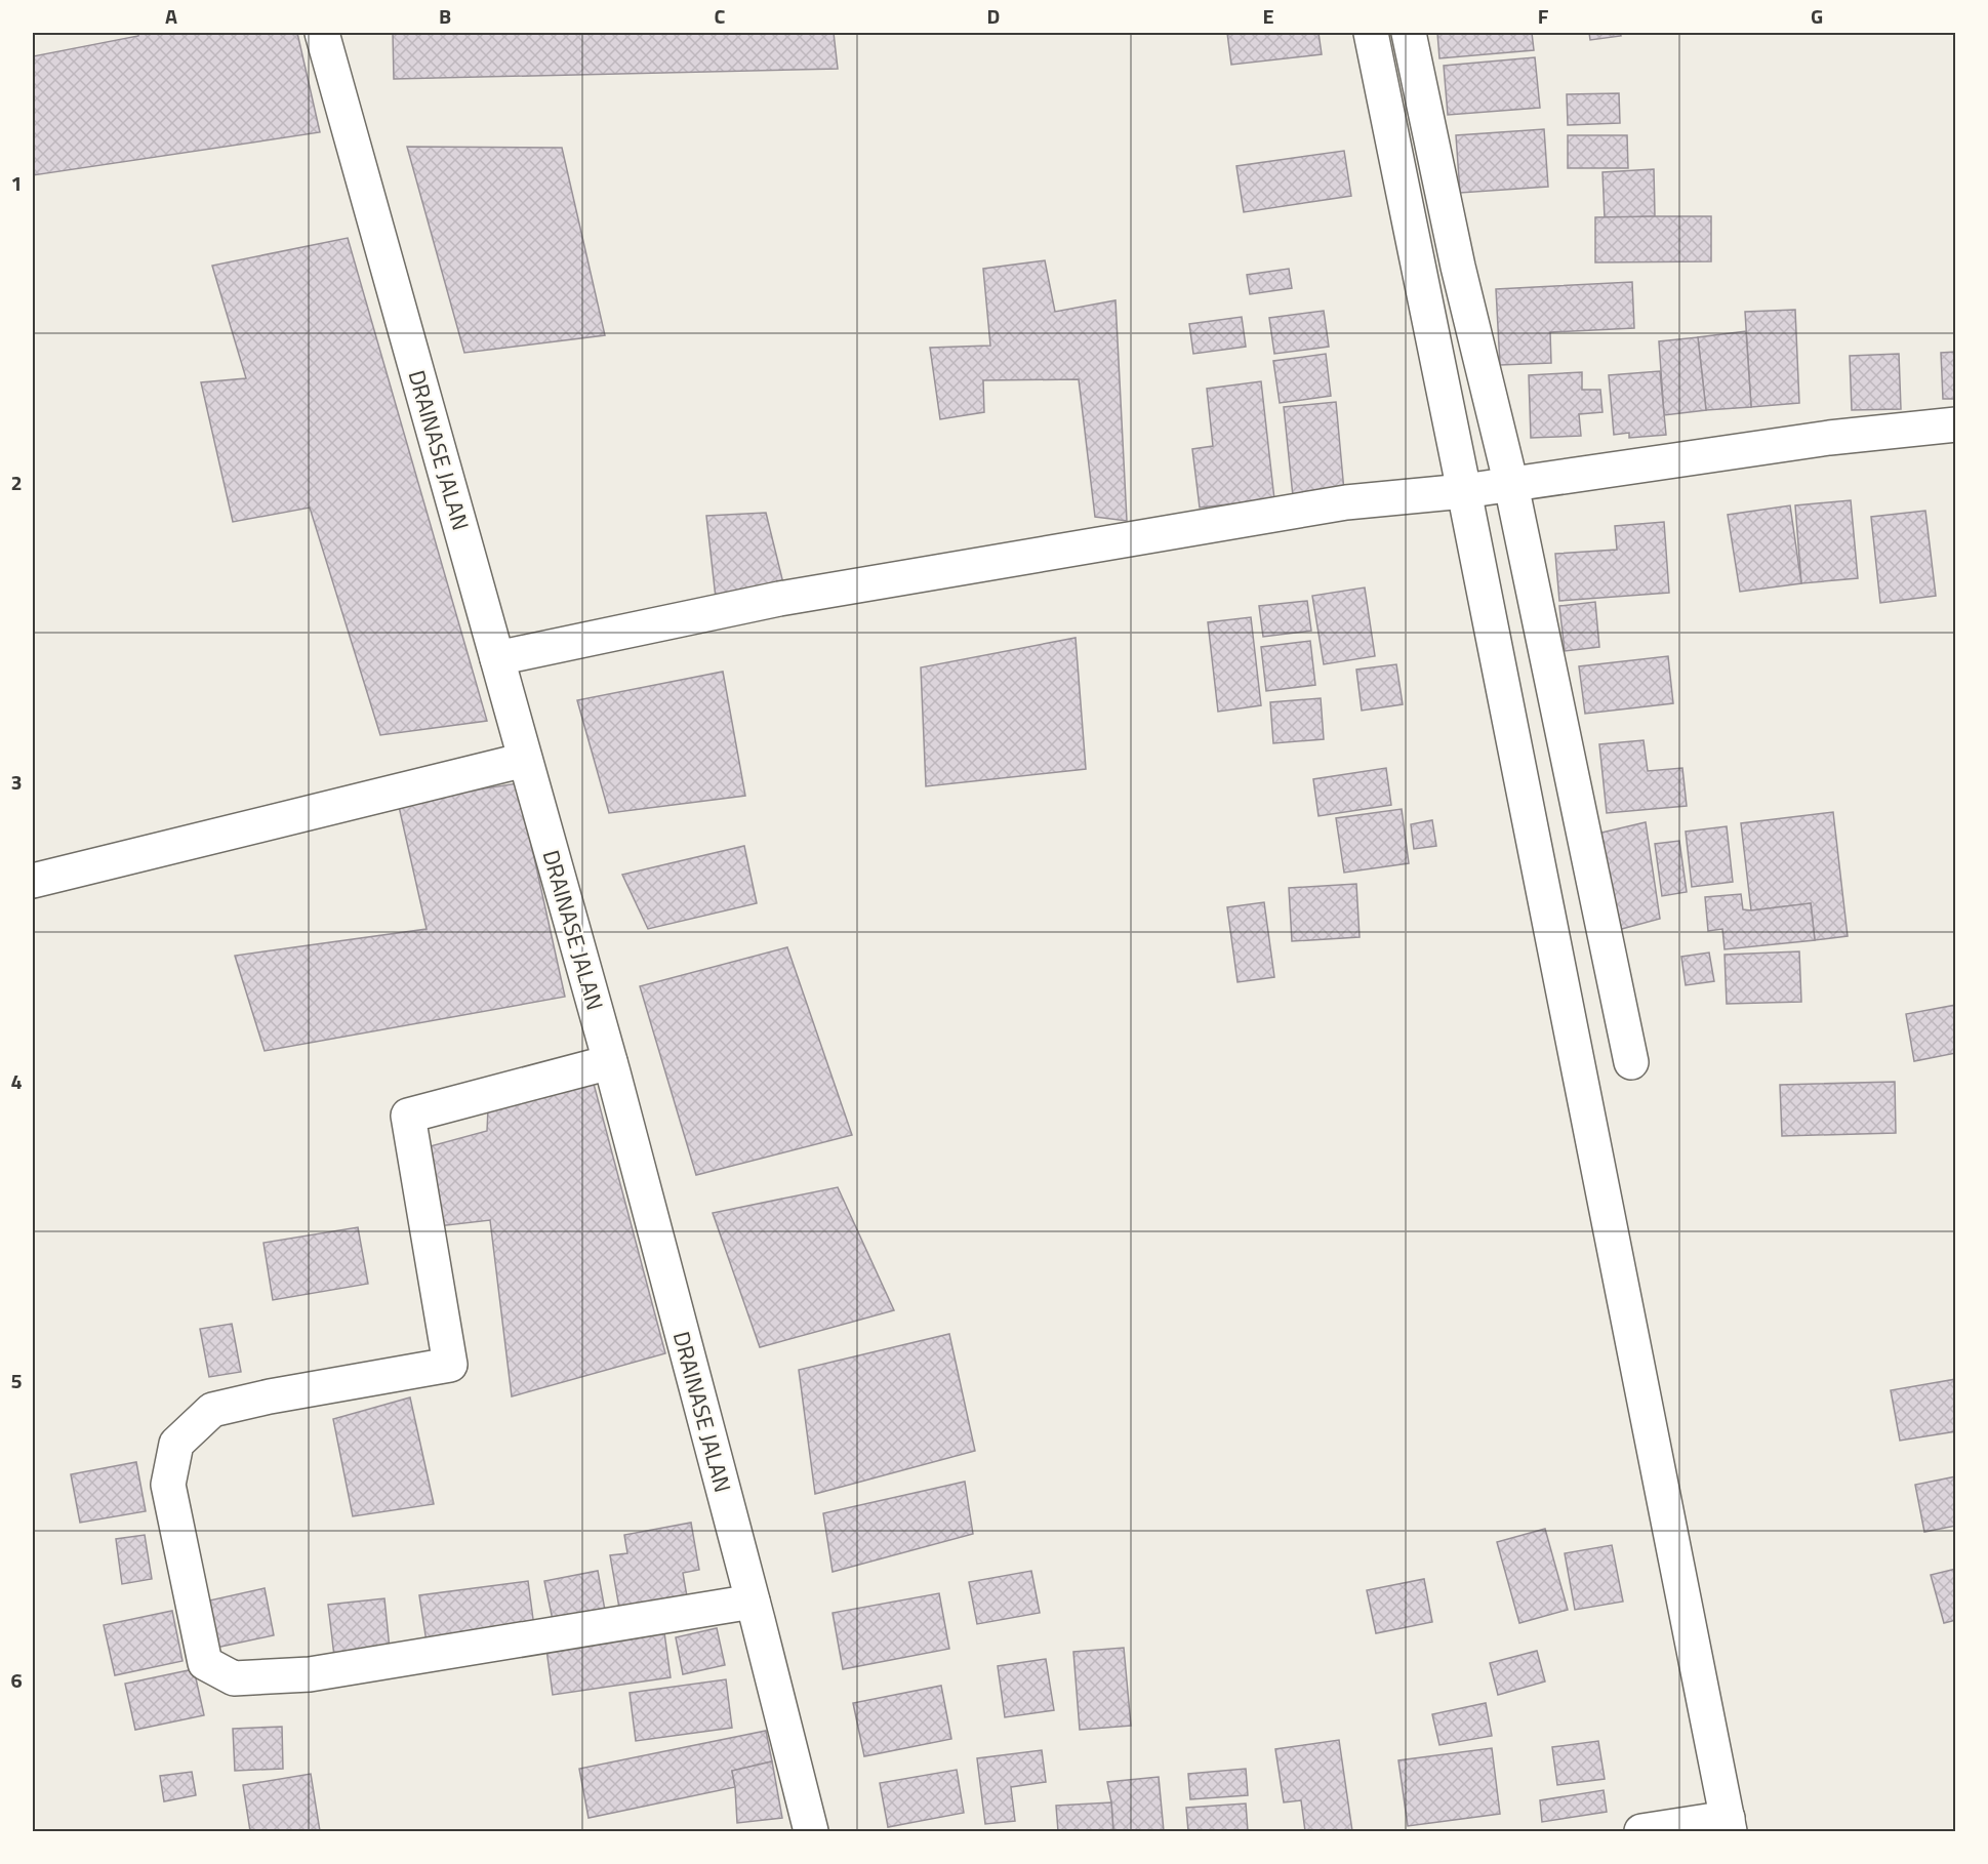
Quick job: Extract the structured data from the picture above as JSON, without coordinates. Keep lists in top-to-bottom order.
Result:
{
  "streets": {
    "street": ["DRAINASE JALAN"]
  },
  "grid": {
    "columns": [
      "A",
      "B",
      "C",
      "D",
      "E",
      "F",
      "G"
    ],
    "rows": [
      "1",
      "2",
      "3",
      "4",
      "5",
      "6"
    ]
  }
}
